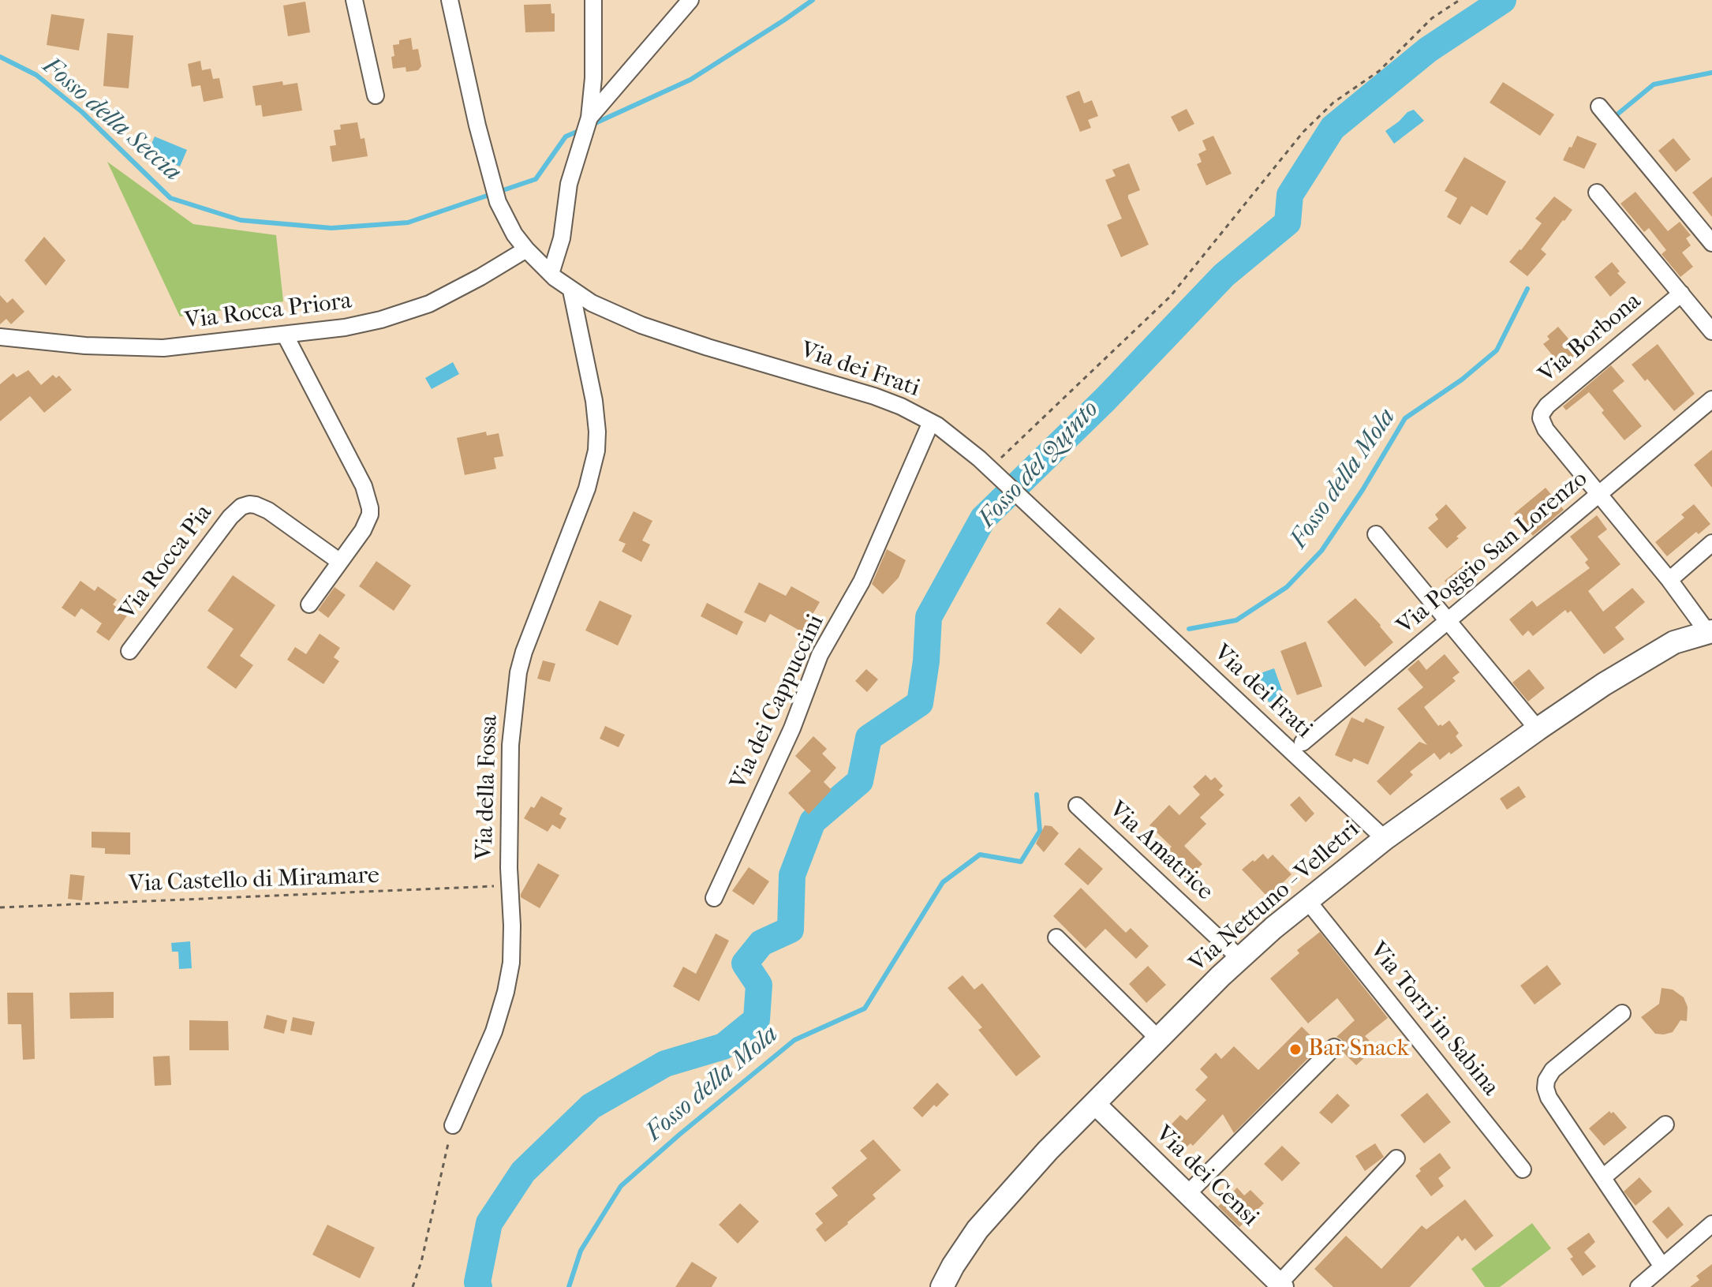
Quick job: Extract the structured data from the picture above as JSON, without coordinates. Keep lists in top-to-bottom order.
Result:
{
  "streets": {
    "main road": ["Via Nettuno - Velletri"],
    "street": [
      "Via Rocca Priora",
      "Via Borbona",
      "Via dei Frati",
      "Via Poggio San Lorenzo",
      "Via Rocca Pia",
      "Via dei Cappuccini",
      "Via della Fossa",
      "Via Amatrice",
      "Via Torri in Sabina",
      "Via dei Censi"
    ],
    "path": ["Via Castello di Miramare"]
  },
  "crossings": [
    ["Via Rocca Priora", "Via dei Frati"],
    ["Via Borbona", "Via Poggio San Lorenzo"],
    ["Via Borbona", "Via Nettuno - Velletri"],
    ["Via dei Frati", "Via dei Cappuccini"],
    ["Via dei Frati", "Via della Fossa"],
    ["Via dei Frati", "Via Nettuno - Velletri"],
    ["Via della Fossa", "Via Castello di Miramare"],
    ["Via Amatrice", "Via Nettuno - Velletri"],
    ["Via Nettuno - Velletri", "Via Torri in Sabina"],
    ["Via Nettuno - Velletri", "Via dei Censi"]
  ],
  "water": ["Fosso della Seccia", "Fosso del Quinto", "Fosso della Mola"],
  "places": ["Bar Snack"]
}
